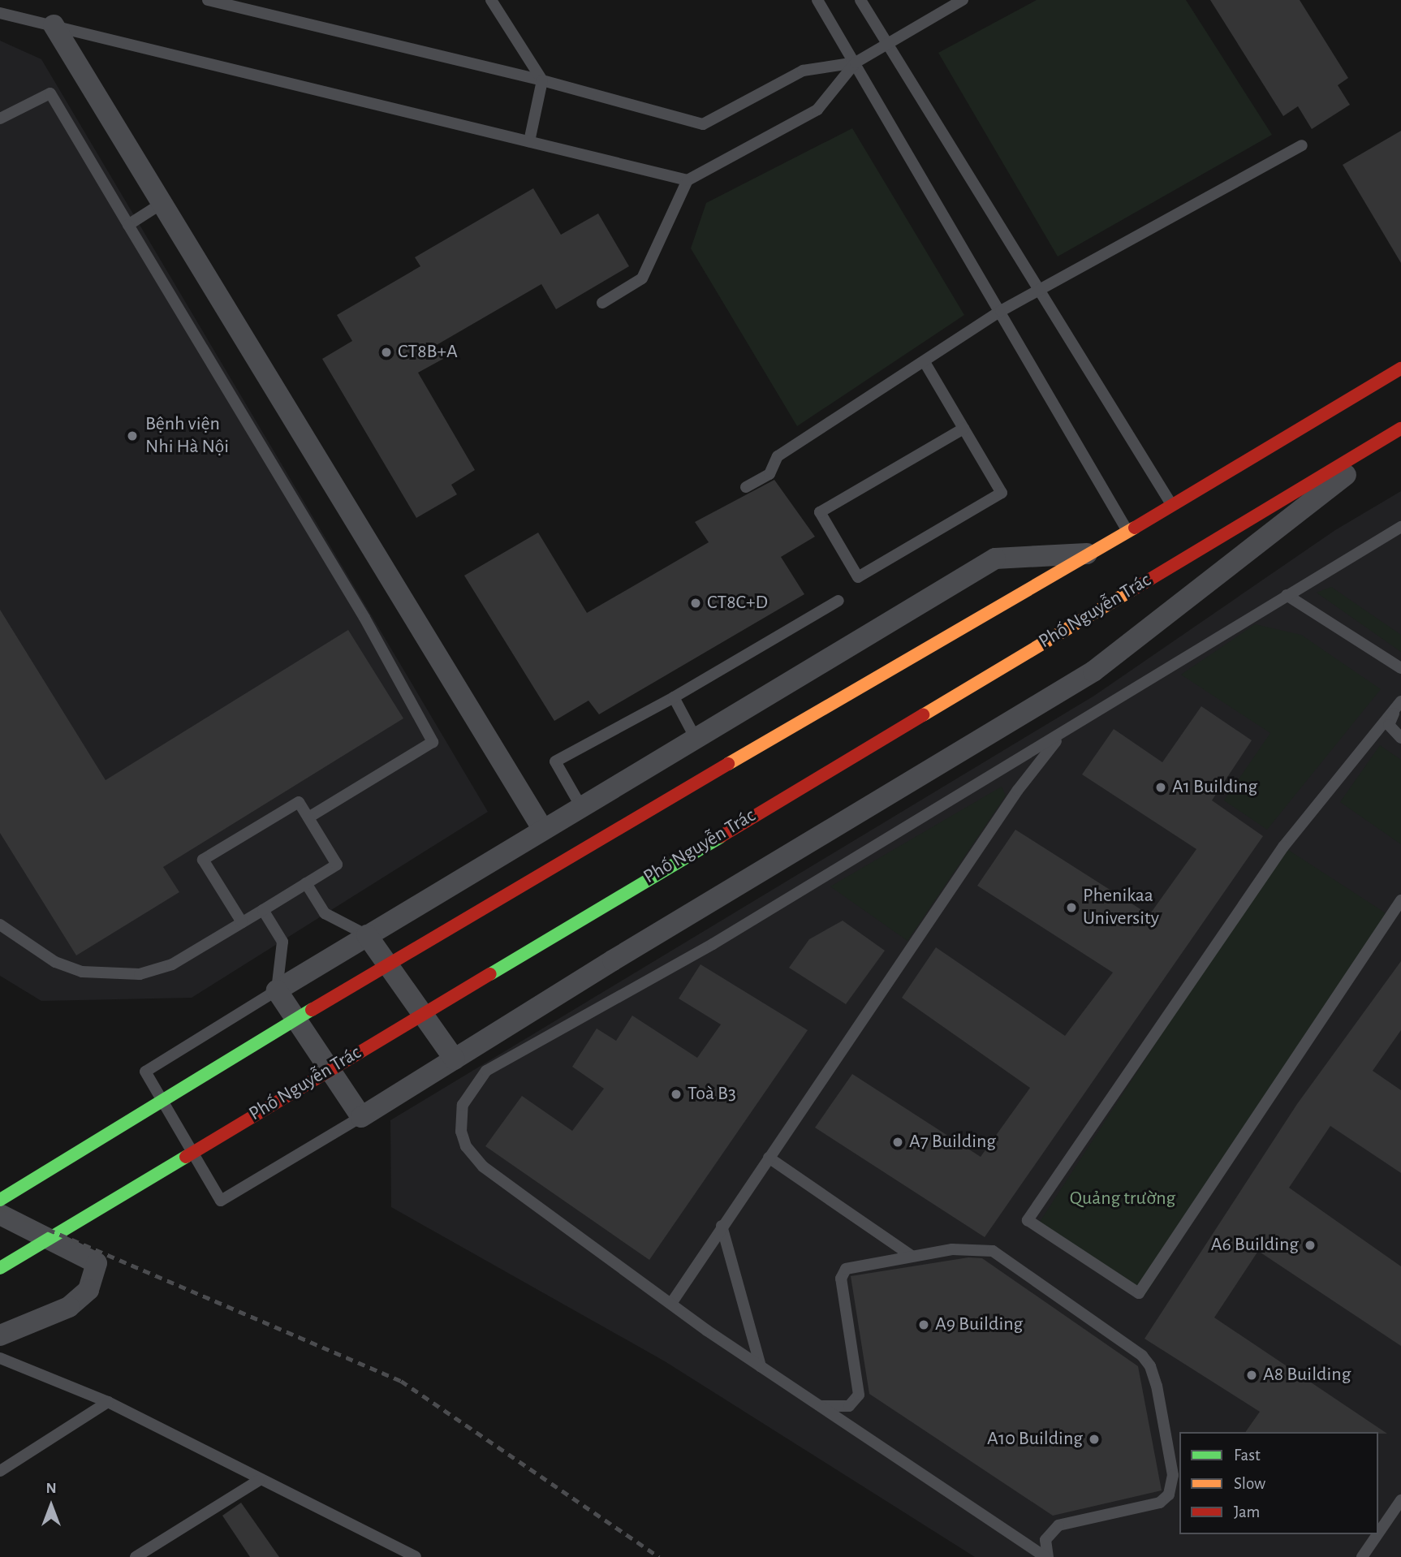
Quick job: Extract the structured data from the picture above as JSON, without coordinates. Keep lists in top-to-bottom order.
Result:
{
  "streets": {
    "main road": ["Phố Nguyễn Trác"]
  },
  "parks": ["Quảng trường"],
  "places": [
    "CT8B+A",
    "Bệnh viện Nhi Hà Nội",
    "CT8C+D",
    "A1 Building",
    "Phenikaa University",
    "Toà B3",
    "A7 Building",
    "A6 Building",
    "A9 Building",
    "A8 Building",
    "A10 Building"
  ],
  "legend": ["Fast", "Slow", "Jam"],
  "north": "top"
}
